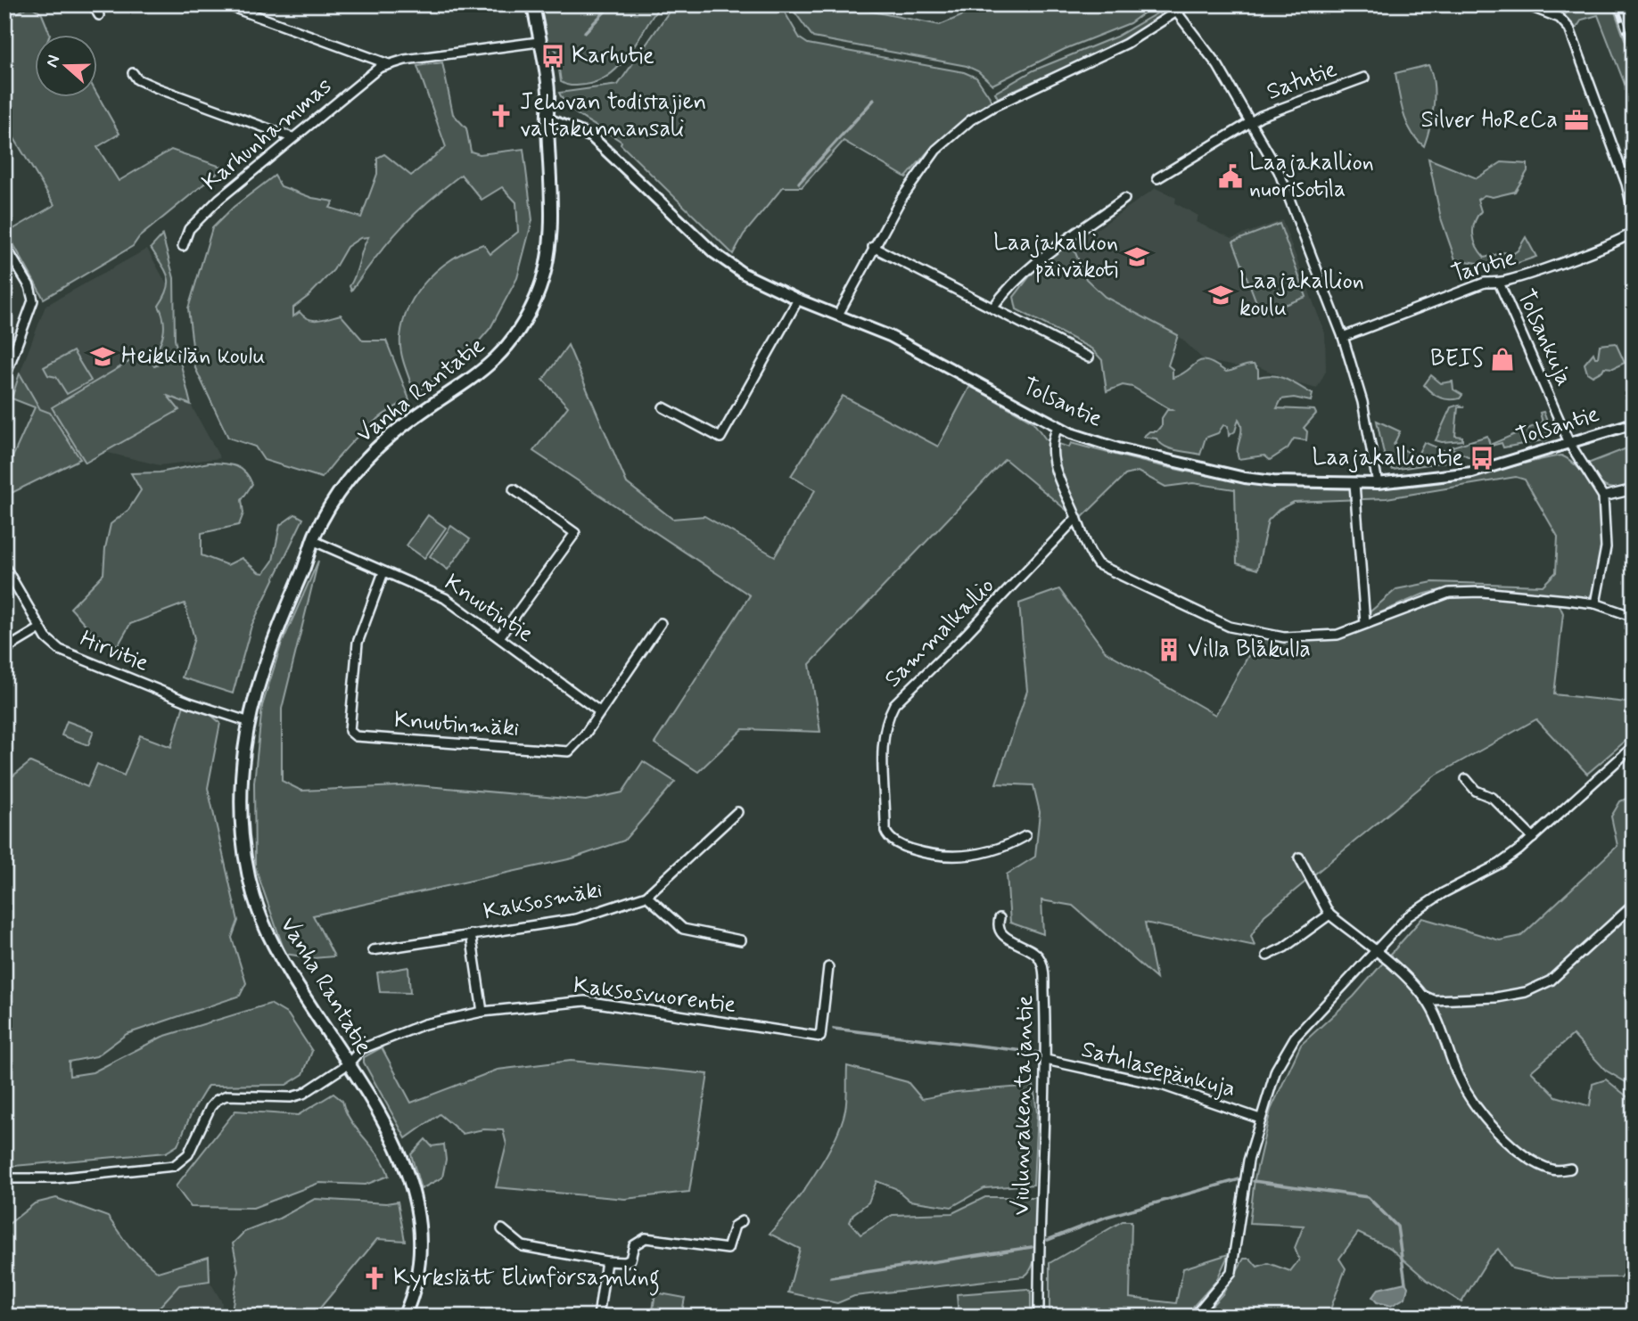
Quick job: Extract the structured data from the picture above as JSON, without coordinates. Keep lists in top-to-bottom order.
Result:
{
  "streets": {
    "main road": ["Vanha Rantatie"],
    "street": [
      "Satutie",
      "Karhunhammas",
      "Tarutie",
      "Tolsankuja",
      "Tolsantie",
      "Knuutintie",
      "Sammalkallio",
      "Hirvitie",
      "Knuutinmäki",
      "Kaksosmäki",
      "Kaksosvuorentie",
      "Satulasepänkuja",
      "Viulunrakentajantie"
    ]
  },
  "crossings": [
    ["Tarutie", "Tolsankuja"],
    ["Tolsankuja", "Tolsantie"],
    ["Vanha Rantatie", "Tolsantie"],
    ["Vanha Rantatie", "Knuutintie"],
    ["Vanha Rantatie", "Hirvitie"],
    ["Vanha Rantatie", "Kaksosvuorentie"],
    ["Knuutintie", "Knuutinmäki"],
    ["Kaksosmäki", "Kaksosvuorentie"],
    ["Satulasepänkuja", "Viulunrakentajantie"]
  ],
  "places": {
    "bus stop": ["Karhutie", "Laajakalliontie"],
    "church": ["Jehovan todistajien valtakunnansali", "Kyrkslätt Elimförsamling"],
    "office": ["Silver HoReCa"],
    "public building": ["Laajakallion nuorisotila"],
    "school or university": ["Laajakallion päiväkoti", "Laajakallion koulu", "Heikkilän koulu"],
    "shop": ["BEIS"],
    "building": ["Villa Blåkulla"]
  },
  "north": "left"
}
